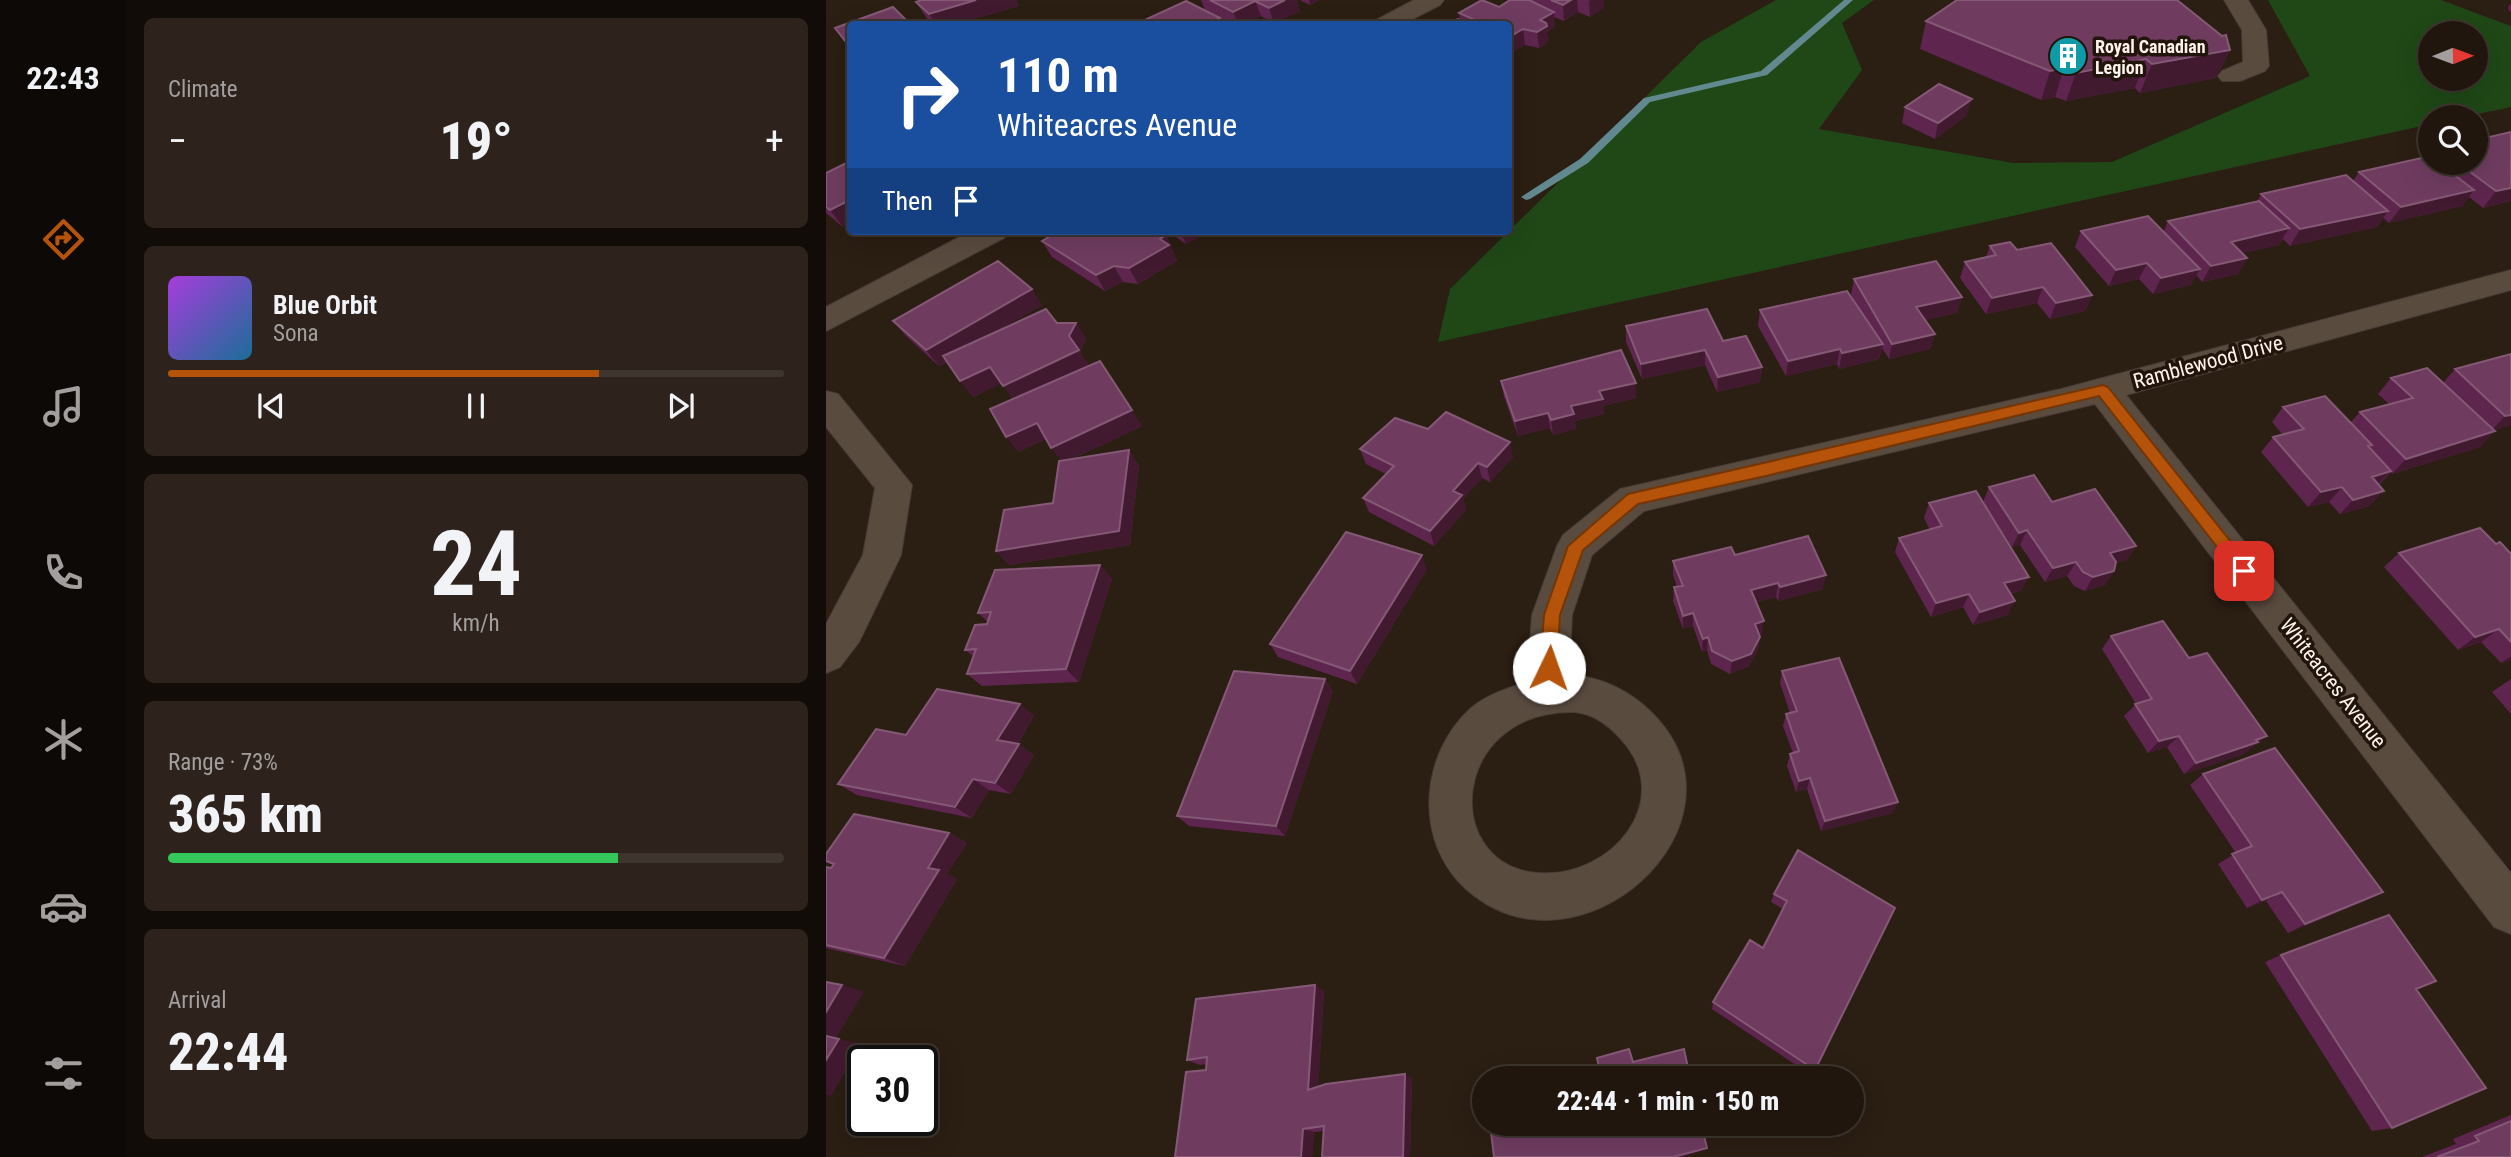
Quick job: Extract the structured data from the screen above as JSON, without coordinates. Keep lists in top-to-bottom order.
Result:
{
  "streets": {
    "street": ["Ramblewood Drive", "Whiteacres Avenue"]
  },
  "crossings": [
    ["Ramblewood Drive", "Whiteacres Avenue"]
  ],
  "places": {
    "building": ["Royal Canadian Legion"]
  },
  "north": "right",
  "page": {
    "tabs": "22:43",
    "tile": [
      "Climate",
      ["24", "km/h"],
      ["Range · 73%", "365 km"],
      ["Arrival", "22:44"]
    ],
    "turn": ["110 m", "Whiteacres Avenue"],
    "heat": ["−", "19°", "+"],
    "then": "Then",
    "song": ["Blue Orbit", "Sona"],
    "limit": "30",
    "trip": "22:44 · 1 min · 150 m"
  }
}
